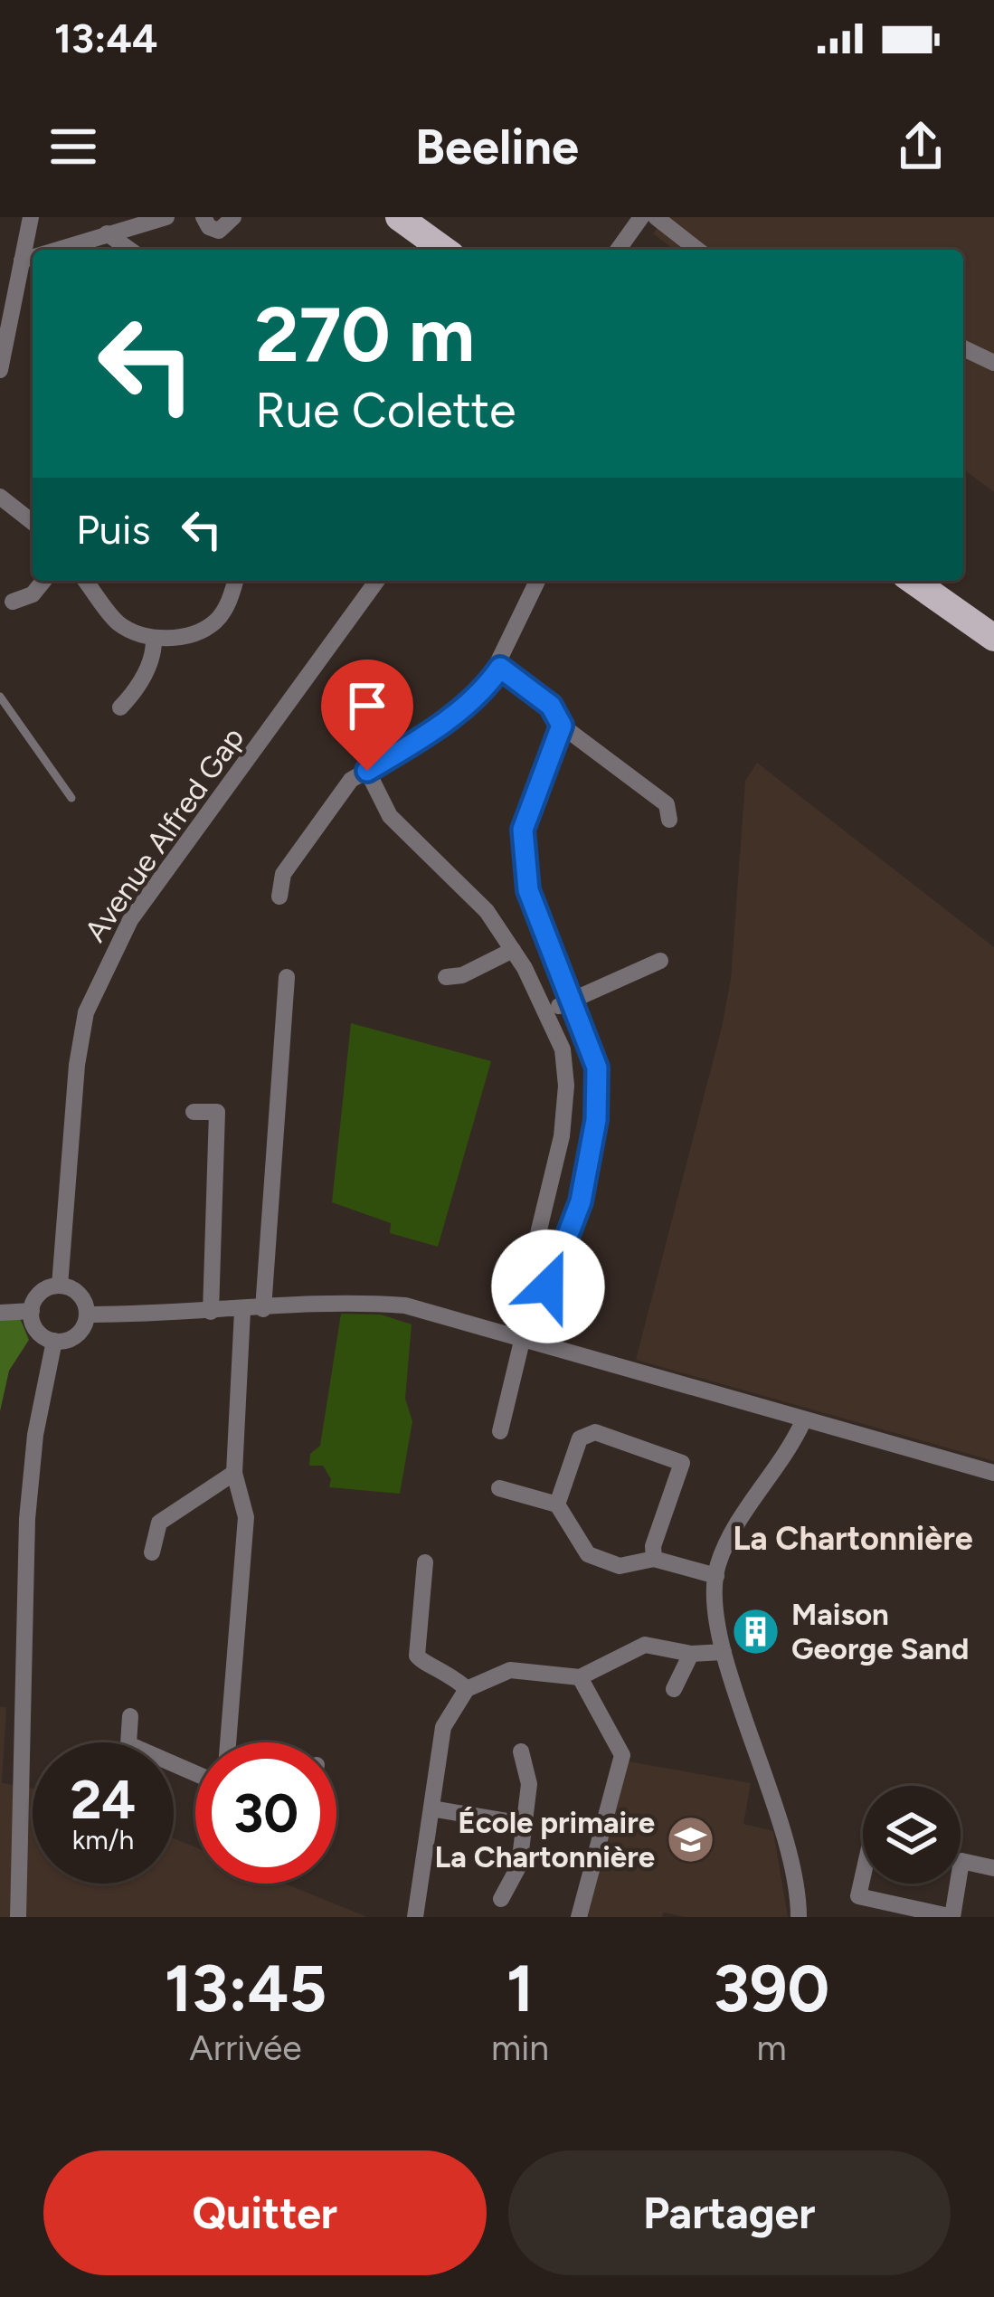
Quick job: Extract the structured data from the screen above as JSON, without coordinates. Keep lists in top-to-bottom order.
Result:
{
  "streets": {
    "street": ["Avenue Alfred Gap"]
  },
  "districts": ["La Chartonnière"],
  "places": {
    "building": ["Maison George Sand"],
    "school or university": ["École primaire La Chartonnière"]
  },
  "page": {
    "status": "13:44",
    "header": "Beeline",
    "turn": ["270 m", "Rue Colette"],
    "then": "Puis",
    "speed": "24 km/h",
    "limit": "30",
    "eta": [
      "13:45",
      "Arrivée",
      "1",
      "min",
      "390",
      "m"
    ],
    "buttons": ["Quitter", "Partager"]
  }
}
